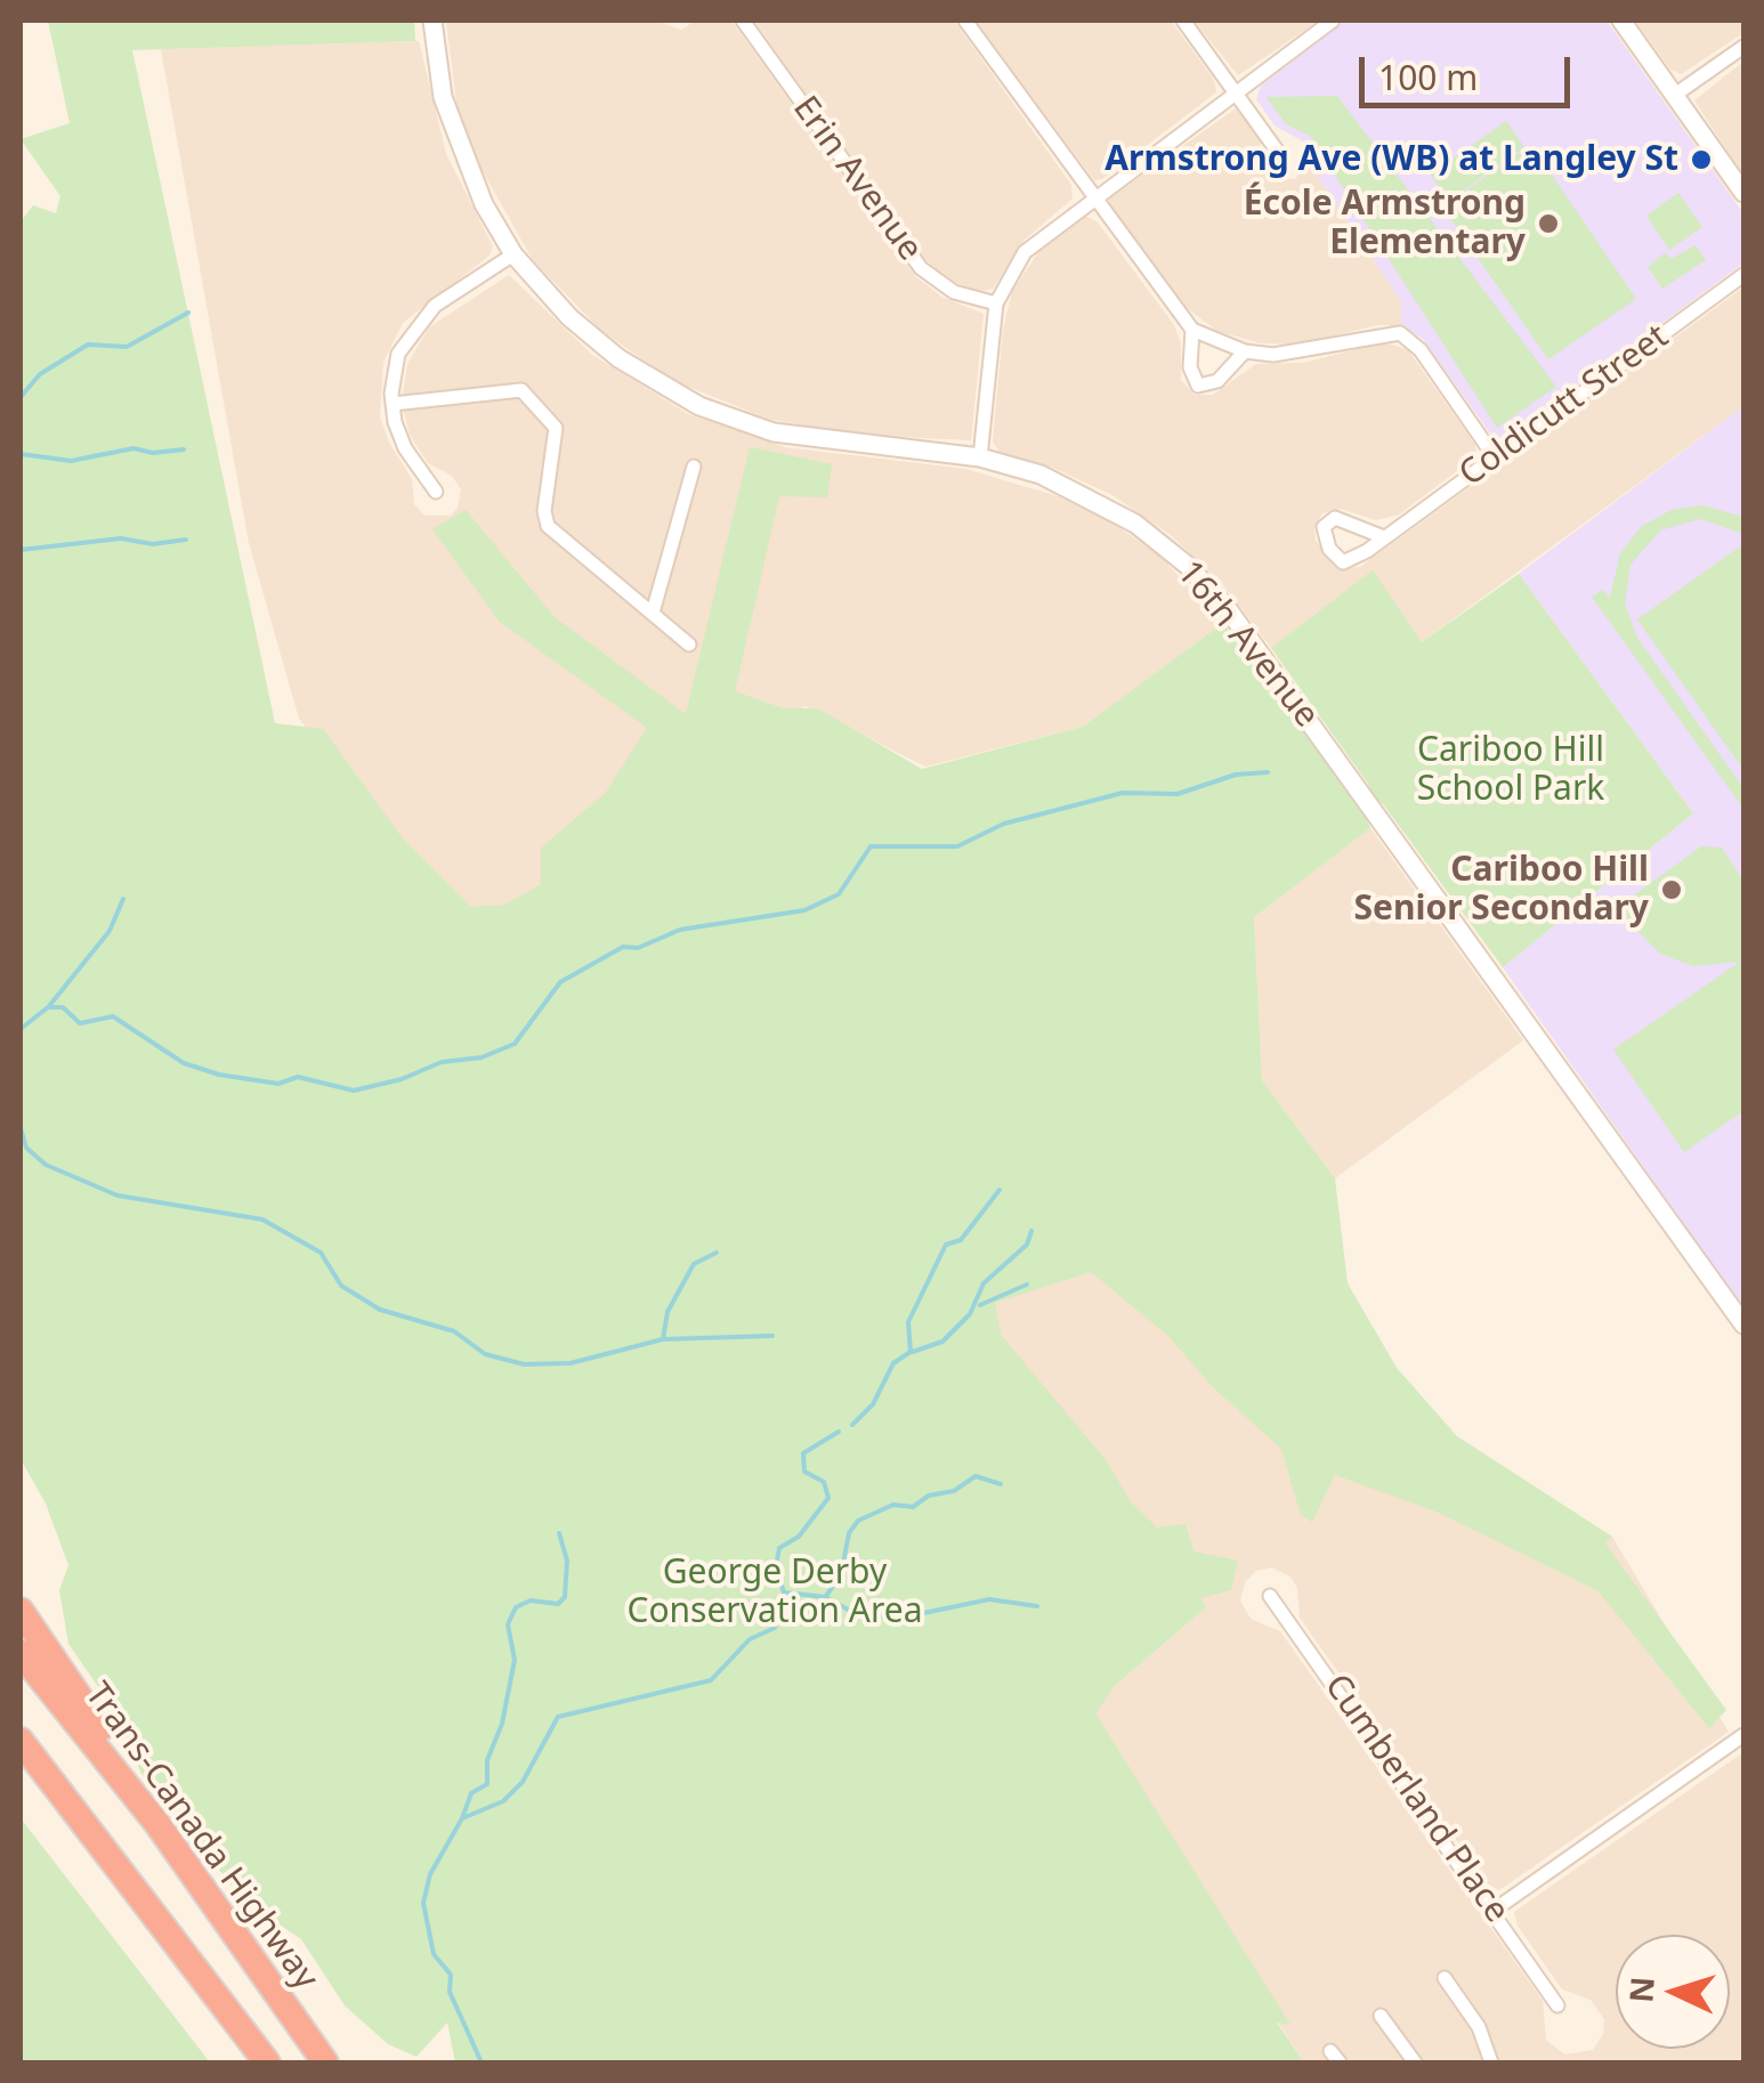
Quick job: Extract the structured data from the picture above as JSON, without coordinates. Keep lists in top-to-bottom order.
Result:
{
  "streets": {
    "highway": ["Trans-Canada Highway"],
    "street": [
      "Erin Avenue",
      "Coldicutt Street",
      "16th Avenue",
      "Cumberland Place"
    ]
  },
  "parks": ["Cariboo Hill School Park", "George Derby Conservation Area"],
  "places": ["Armstrong Ave (WB) at Langley St", "École Armstrong Elementary", "Cariboo Hill Senior Secondary"],
  "scale_bar": "100 m",
  "north": "left"
}
